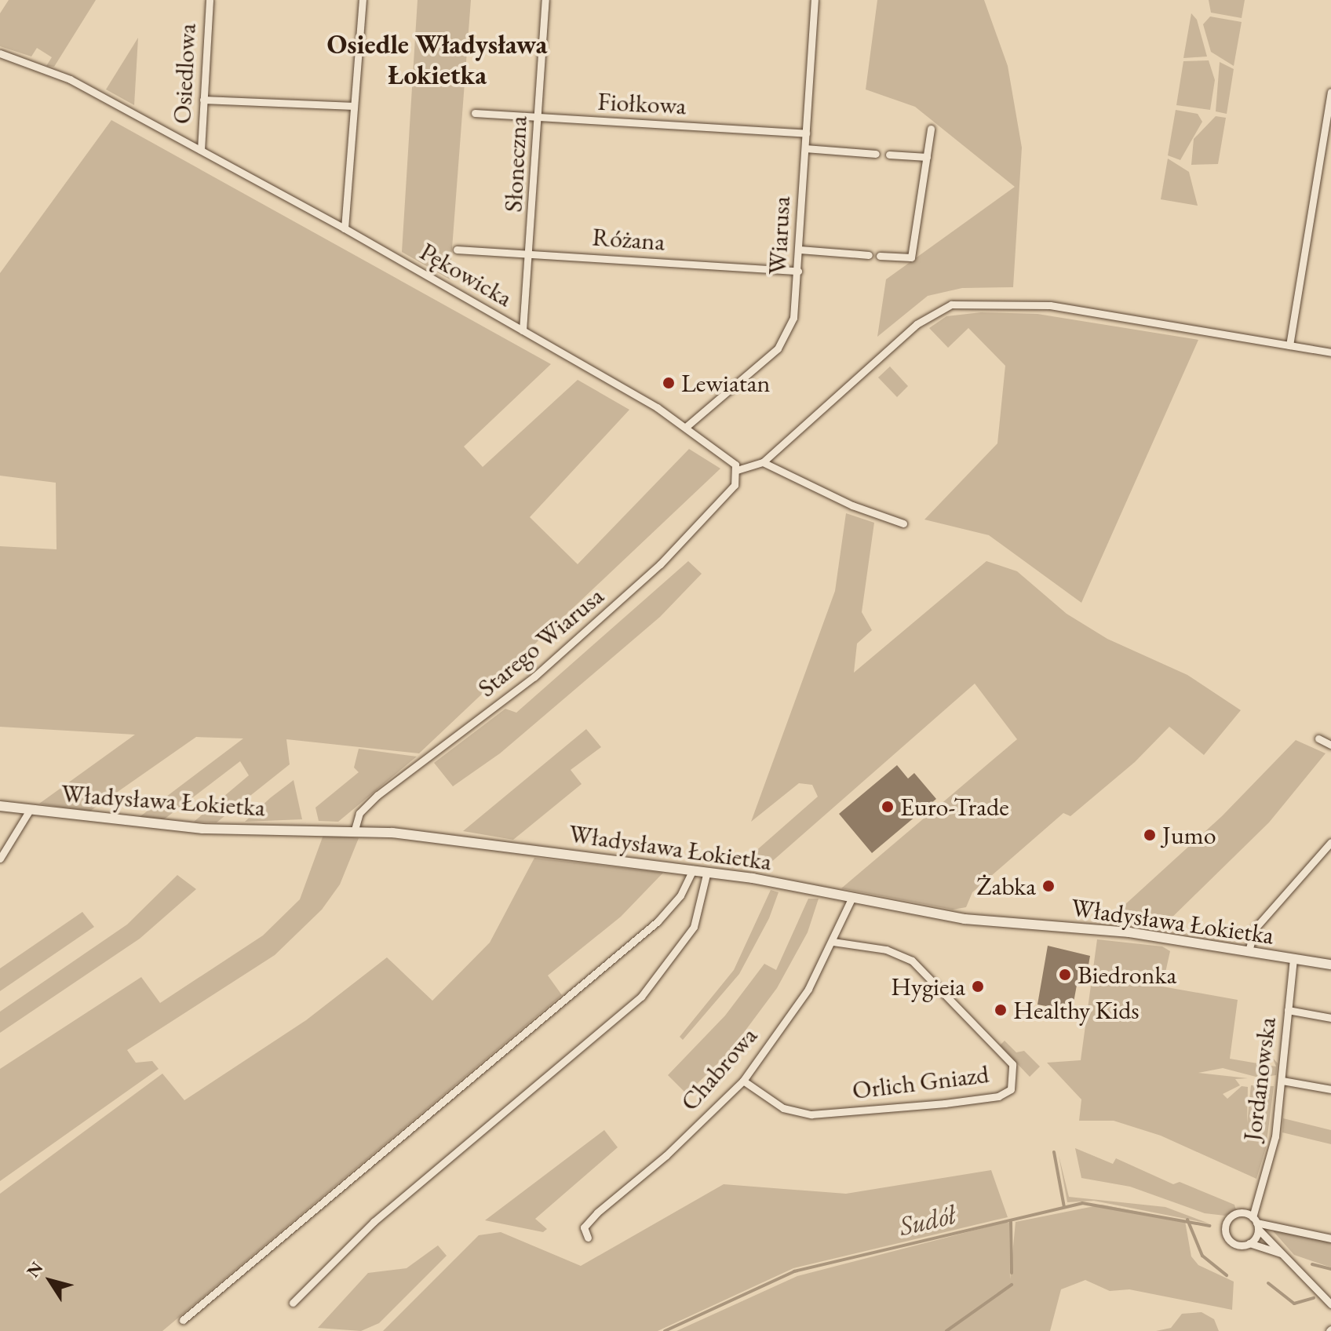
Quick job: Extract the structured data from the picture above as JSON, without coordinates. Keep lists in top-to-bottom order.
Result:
{
  "streets": {
    "street": [
      "Osiedlowa",
      "Fiołkowa",
      "Słoneczna",
      "Wiarusa",
      "Różana",
      "Pękowicka",
      "Starego Wiarusa",
      "Władysława Łokietka",
      "Chabrowa",
      "Jordanowska",
      "Orlich Gniazd"
    ]
  },
  "crossings": [
    ["Osiedlowa", "Pękowicka"],
    ["Fiołkowa", "Słoneczna"],
    ["Fiołkowa", "Wiarusa"],
    ["Słoneczna", "Różana"],
    ["Słoneczna", "Pękowicka"],
    ["Wiarusa", "Różana"],
    ["Wiarusa", "Pękowicka"],
    ["Pękowicka", "Starego Wiarusa"],
    ["Starego Wiarusa", "Władysława Łokietka"],
    ["Władysława Łokietka", "Chabrowa"],
    ["Władysława Łokietka", "Jordanowska"],
    ["Chabrowa", "Orlich Gniazd"]
  ],
  "districts": ["Osiedle Władysława Łokietka"],
  "water": ["Sudół"],
  "places": [
    "Lewiatan",
    "Euro-Trade",
    "Jumo",
    "Żabka",
    "Biedronka",
    "Hygieia",
    "Healthy Kids"
  ],
  "north": "top left"
}
